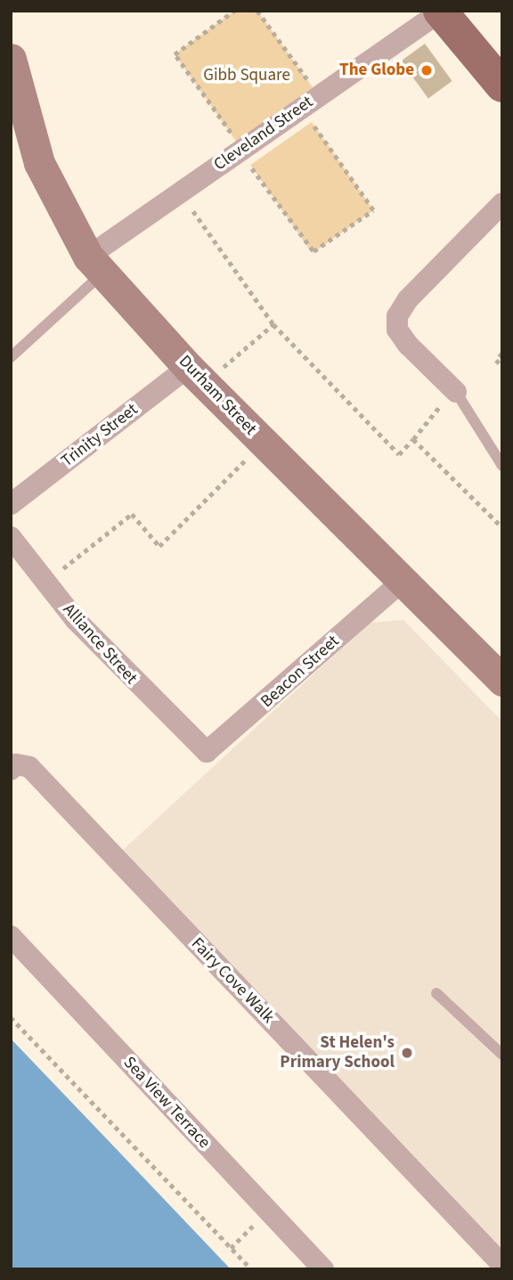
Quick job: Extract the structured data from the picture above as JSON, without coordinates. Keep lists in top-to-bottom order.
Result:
{
  "streets": {
    "street": [
      "Cleveland Street",
      "Durham Street",
      "Trinity Street",
      "Alliance Street",
      "Beacon Street",
      "Fairy Cove Walk",
      "Sea View Terrace"
    ]
  },
  "crossings": [
    ["Cleveland Street", "Durham Street"],
    ["Durham Street", "Trinity Street"],
    ["Durham Street", "Beacon Street"],
    ["Alliance Street", "Beacon Street"]
  ],
  "parks": ["Gibb Square"],
  "places": ["The Globe", "St Helen's Primary School"]
}
